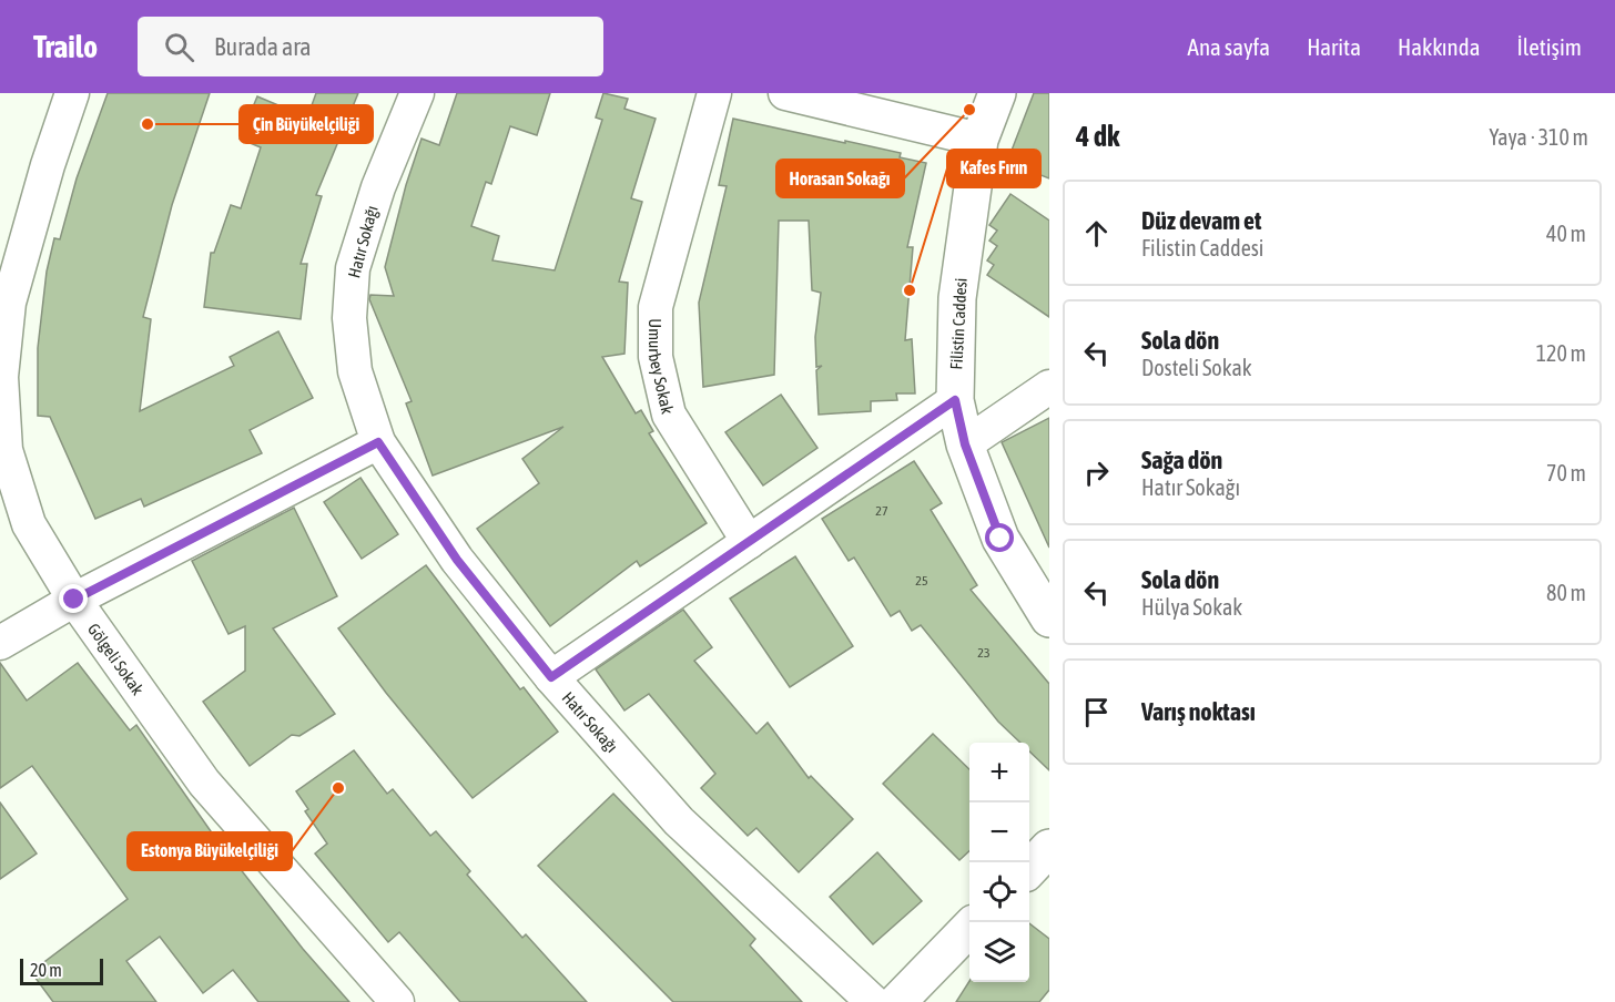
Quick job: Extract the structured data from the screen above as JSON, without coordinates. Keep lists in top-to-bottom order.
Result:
{
  "streets": {
    "street": [
      "Hatır Sokağı",
      "Filistin Caddesi",
      "Umurbey Sokak",
      "Gölgeli Sokak"
    ]
  },
  "places": [
    "Horasan Sokağı",
    "Çin Büyükelçiliği",
    "Kafes Fırın",
    "Estonya Büyükelçiliği"
  ],
  "house_numbers": ["27", "25", "23"],
  "scale_bar": "20 m",
  "page": {
    "header": "Trailo",
    "search": "Burada ara",
    "nav": [
      "Ana sayfa",
      "Harita",
      "Hakkında",
      "İletişim"
    ],
    "heading": ["4 dk", "Yaya · 310 m"],
    "list": [
      ["Düz devam et", "Filistin Caddesi", "40 m"],
      ["Sola dön", "Dosteli Sokak", "120 m"],
      ["Sağa dön", "Hatır Sokağı", "70 m"],
      ["Sola dön", "Hülya Sokak", "80 m"],
      "Varış noktası"
    ],
    "map_buttons": ["+", "−"],
    "scale": "20 m"
  }
}
